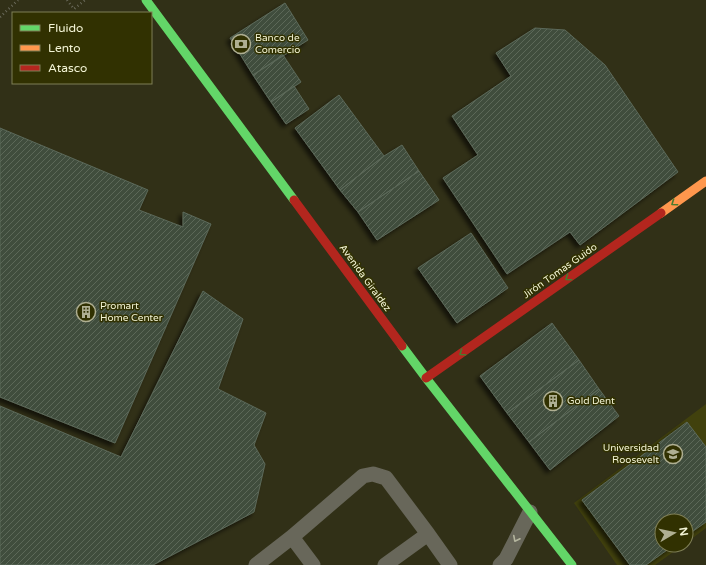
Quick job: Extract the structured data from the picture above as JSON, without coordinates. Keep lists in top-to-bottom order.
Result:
{
  "streets": {
    "street": ["Jirón Tomas Guido", "Avenida Giraldez"]
  },
  "crossings": [
    ["Jirón Tomas Guido", "Avenida Giraldez"]
  ],
  "one_way": ["Jirón Tomas Guido"],
  "places": {
    "bank": ["Banco de Comercio"],
    "building": ["Promart Home Center", "Gold Dent"],
    "school or university": ["Universidad Roosevelt"]
  },
  "legend": ["Fluido", "Lento", "Atasco"],
  "north": "right"
}
